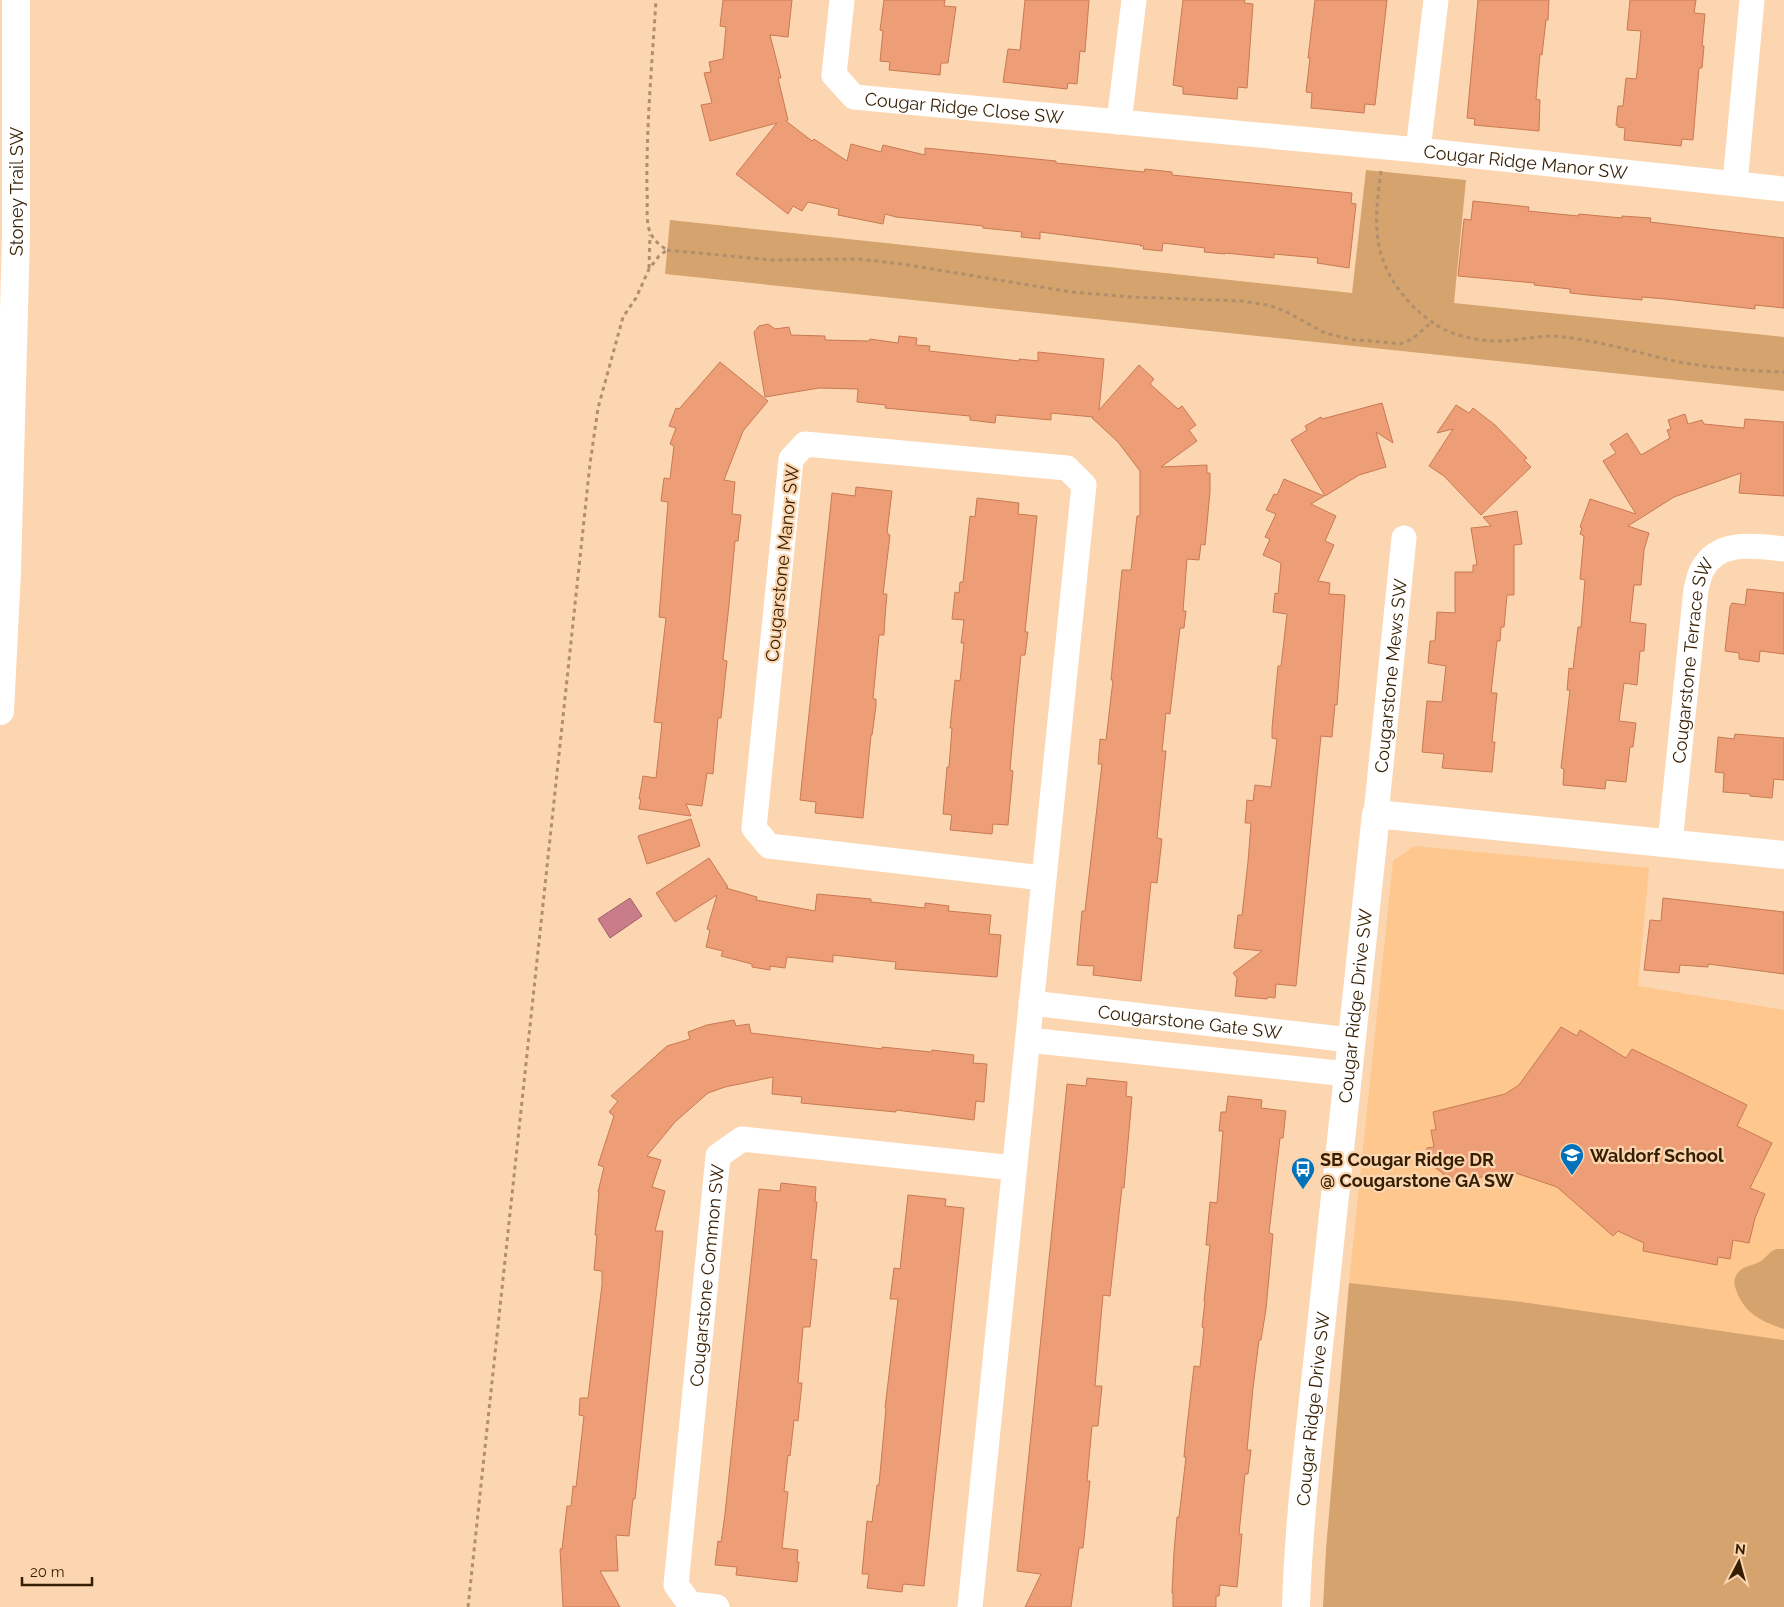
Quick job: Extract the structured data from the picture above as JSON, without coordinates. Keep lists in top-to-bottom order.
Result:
{
  "streets": {
    "main road": ["Stoney Trail SW", "Cougar Ridge Drive SW"],
    "street": [
      "Cougar Ridge Close SW",
      "Cougar Ridge Manor SW",
      "Cougarstone Manor SW",
      "Cougarstone Terrace SW",
      "Cougarstone Mews SW",
      "Cougarstone Gate SW",
      "Cougarstone Common SW"
    ]
  },
  "crossings": [
    ["Cougar Ridge Close SW", "Cougar Ridge Manor SW"],
    ["Cougarstone Manor SW", "Cougarstone Gate SW"],
    ["Cougarstone Mews SW", "Cougar Ridge Drive SW"],
    ["Cougar Ridge Drive SW", "Cougarstone Gate SW"]
  ],
  "places": {
    "school or university": ["Waldorf School"],
    "bus stop": ["SB Cougar Ridge DR @ Cougarstone GA SW"]
  },
  "scale_bar": "20 m",
  "north": "top"
}
